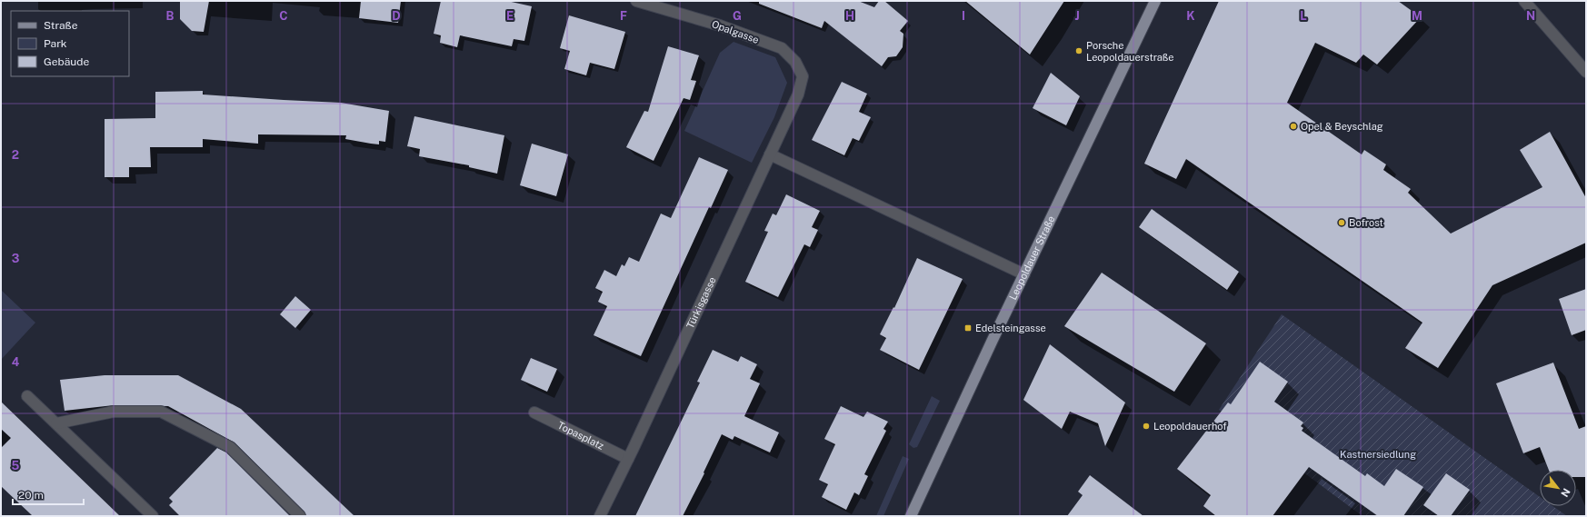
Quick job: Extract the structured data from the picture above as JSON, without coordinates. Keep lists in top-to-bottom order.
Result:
{
  "streets": {
    "main road": ["Leopoldauer Straße"],
    "street": ["Opalgasse", "Türkisgasse", "Topasplatz"]
  },
  "crossings": [
    ["Opalgasse", "Türkisgasse"],
    ["Türkisgasse", "Topasplatz"]
  ],
  "parks": ["Kastnersiedlung"],
  "places": {
    "other": [
      "Porsche Leopoldauerstraße",
      "Opel & Beyschlag",
      "Bofrost",
      "Leopoldauerhof"
    ],
    "transit": ["Edelsteingasse"]
  },
  "legend": ["Straße", "Park", "Gebäude"],
  "scale_bar": "20 m",
  "north": "bottom right",
  "grid": {
    "columns": [
      "B",
      "C",
      "D",
      "E",
      "F",
      "G",
      "H",
      "I",
      "J",
      "K",
      "L",
      "M",
      "N"
    ],
    "rows": [
      "2",
      "3",
      "4",
      "5"
    ]
  }
}
